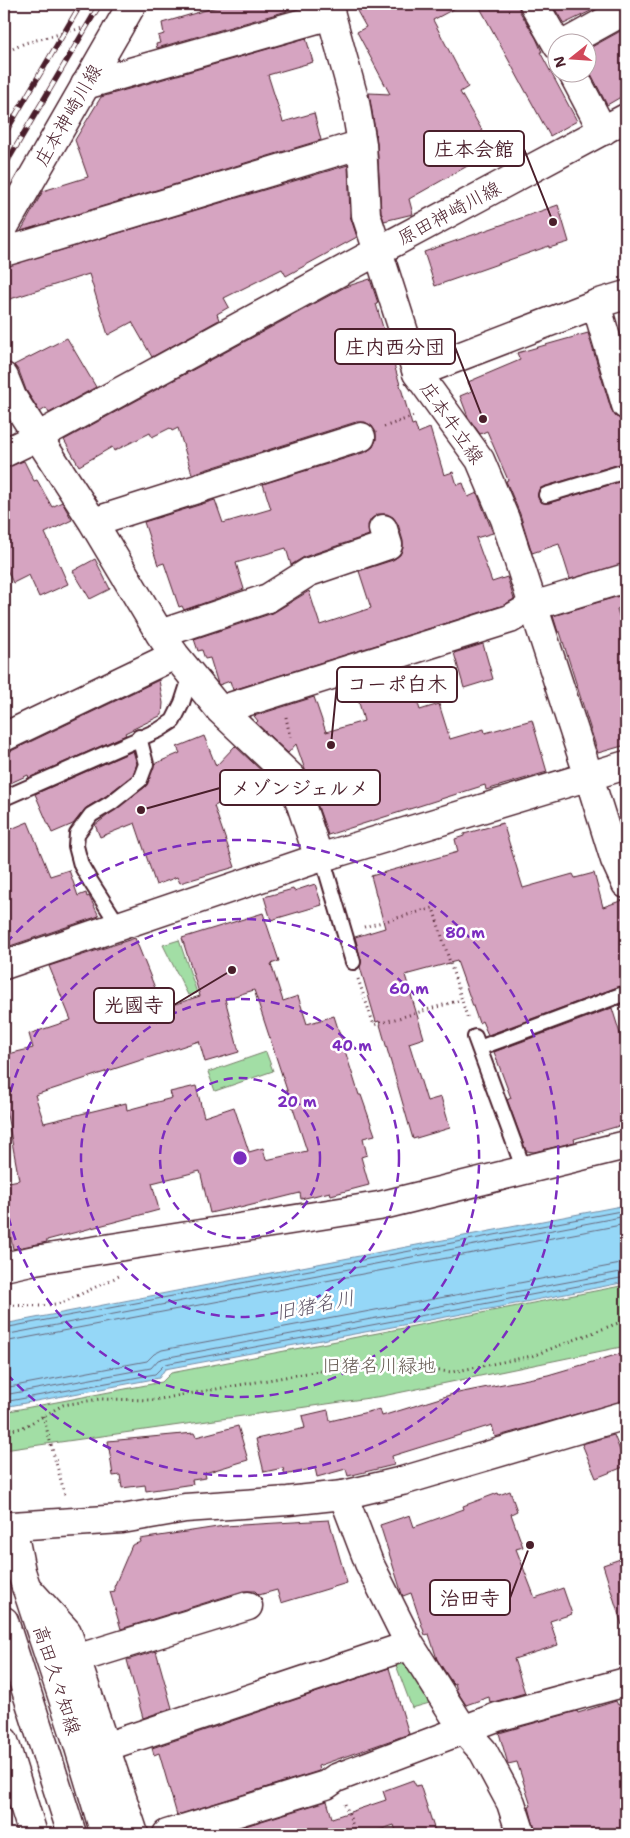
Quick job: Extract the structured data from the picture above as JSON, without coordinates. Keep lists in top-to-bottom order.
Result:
{
  "streets": {
    "street": [
      "庄本神崎川線",
      "原田神崎川線",
      "庄本牛立線",
      "高田久々知線"
    ]
  },
  "crossings": [
    ["原田神崎川線", "庄本牛立線"]
  ],
  "water": ["旧猪名川"],
  "parks": ["旧猪名川緑地"],
  "places": [
    "庄本会館",
    "庄内西分団",
    "コーポ白木",
    "メゾンジェルメ",
    "光國寺",
    "治田寺"
  ],
  "north": "left",
  "rings": [
    "80 m",
    "60 m",
    "40 m",
    "20 m"
  ]
}
